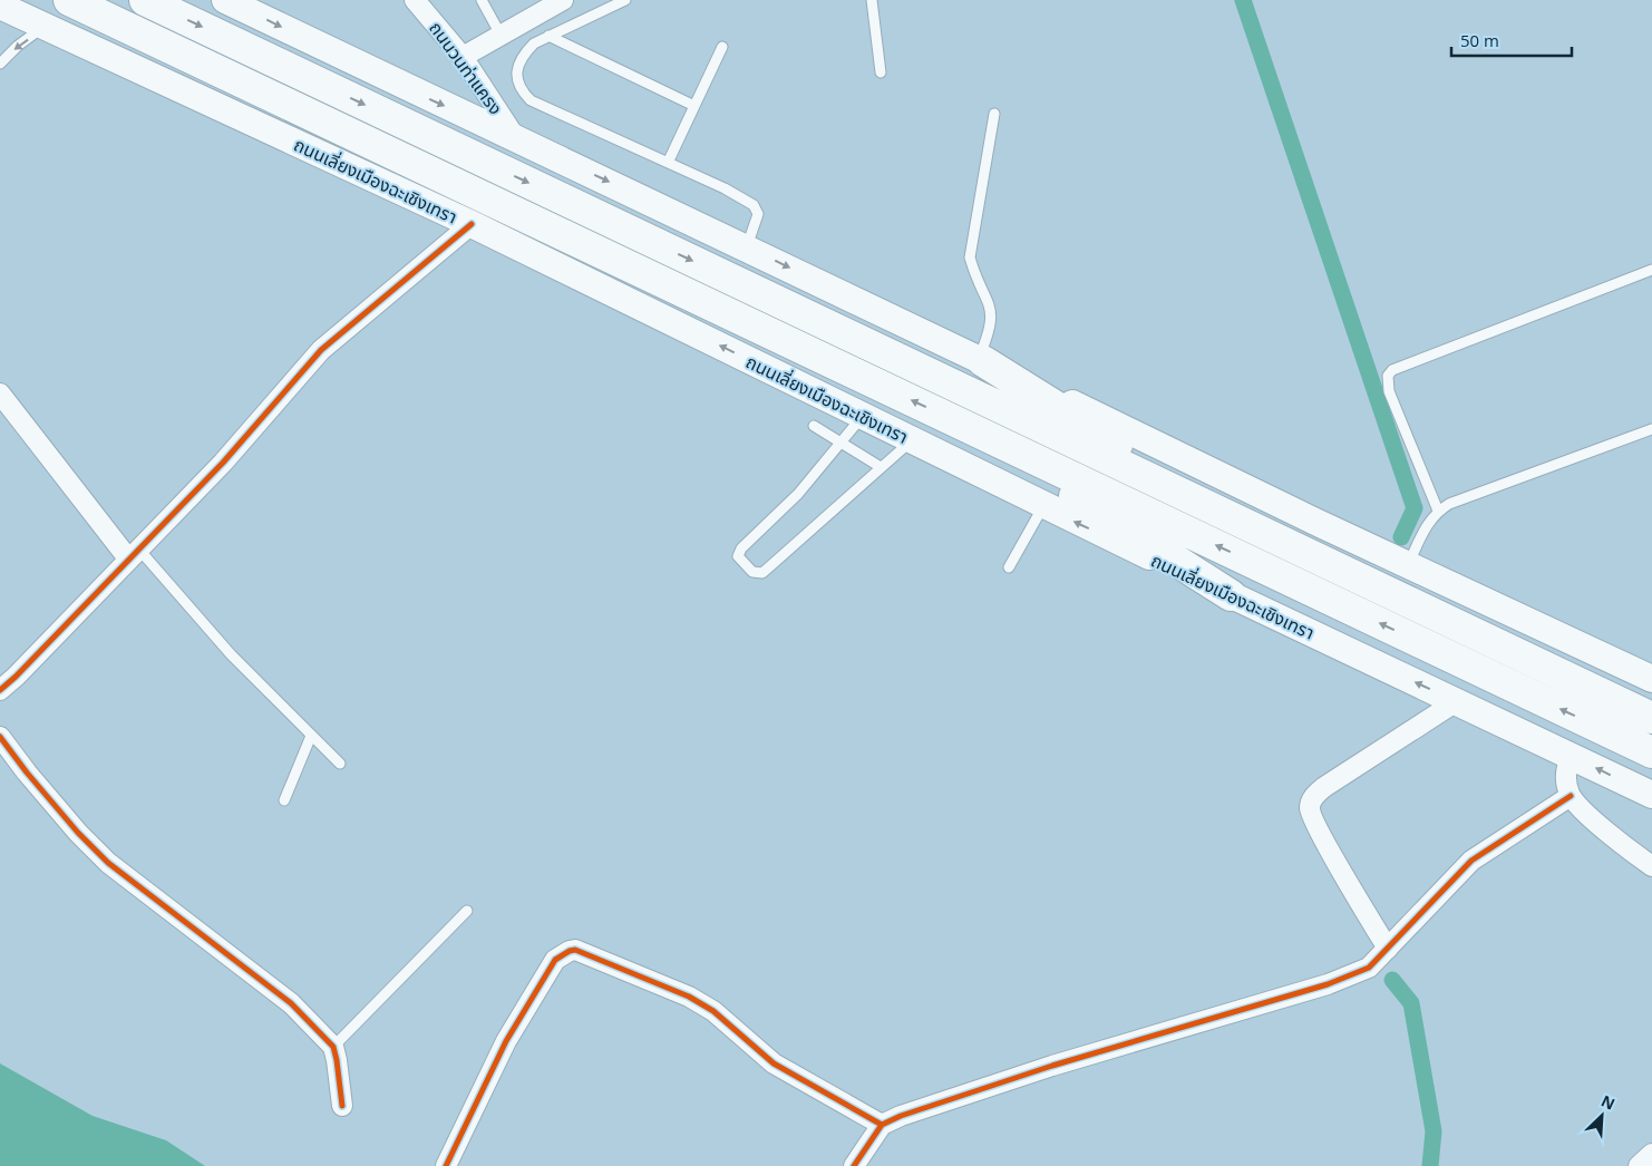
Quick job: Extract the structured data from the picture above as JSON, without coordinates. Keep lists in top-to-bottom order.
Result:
{
  "streets": {
    "highway": ["ถนนเลี่ยงเมืองฉะเชิงเทรา"],
    "street": ["ถนนวนท่าแครง"]
  },
  "scale_bar": "50 m",
  "north": "top right"
}
